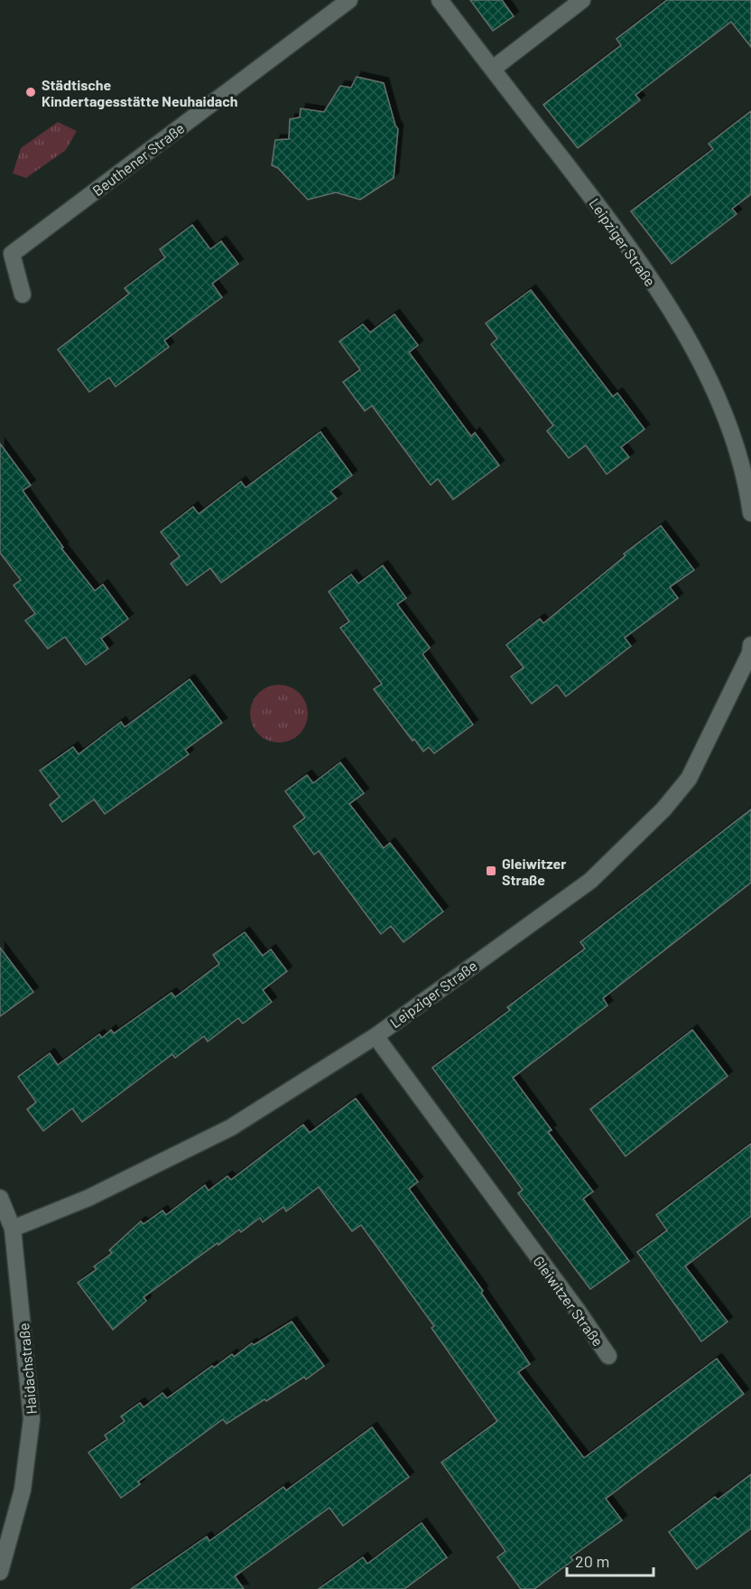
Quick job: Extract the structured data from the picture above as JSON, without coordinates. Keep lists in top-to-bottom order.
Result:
{
  "streets": {
    "street": [
      "Beuthener Straße",
      "Leipziger Straße",
      "Gleiwitzer Straße",
      "Haidachstraße"
    ]
  },
  "crossings": [
    ["Leipziger Straße", "Gleiwitzer Straße"],
    ["Leipziger Straße", "Haidachstraße"]
  ],
  "places": {
    "other": ["Städtische Kindertagesstätte Neuhaidach"],
    "transit": ["Gleiwitzer Straße"]
  },
  "scale_bar": "20 m"
}
